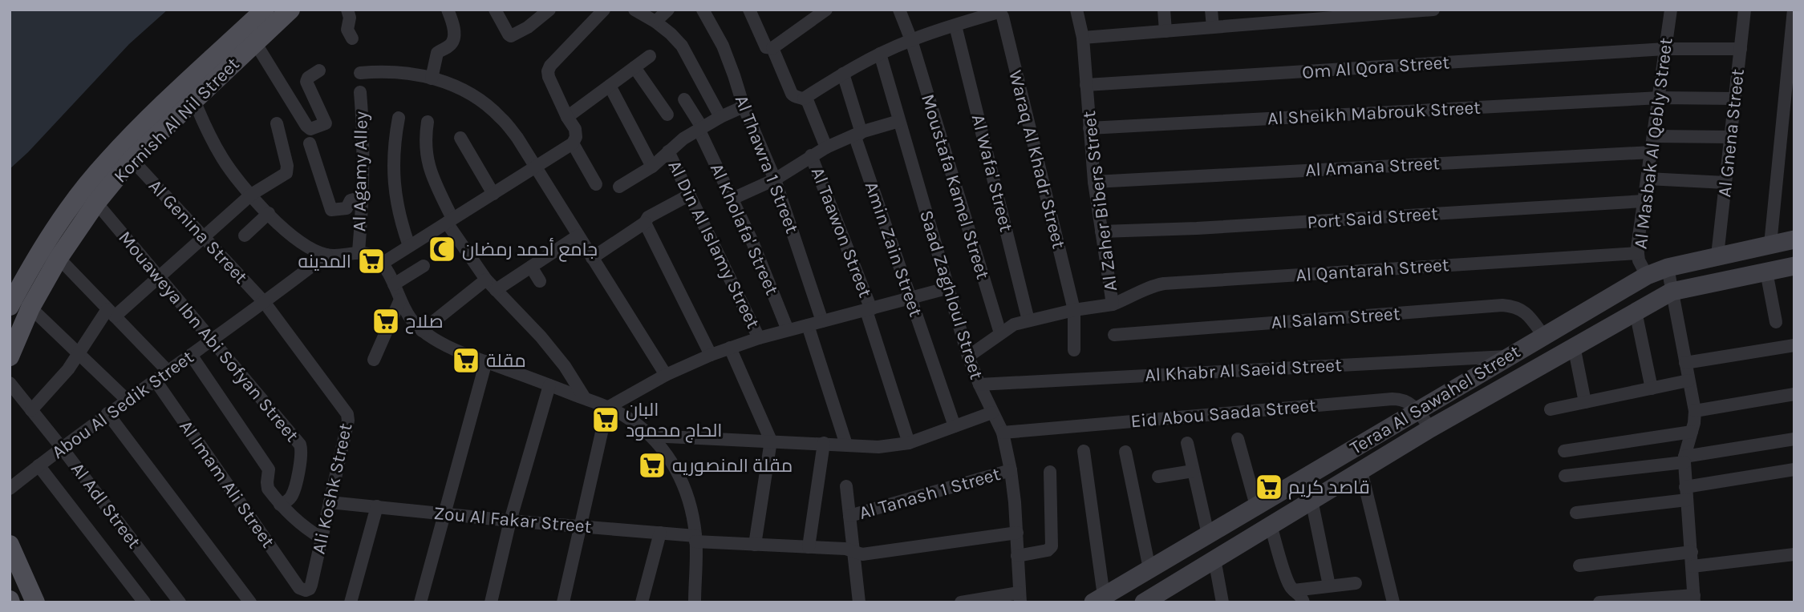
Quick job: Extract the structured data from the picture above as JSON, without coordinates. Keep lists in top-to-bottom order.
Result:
{
  "streets": {
    "main road": ["Kornish Al Nil Street", "Teraa Al Sawahel Street"],
    "street": [
      "Om Al Qora Street",
      "Al Sheikh Mabrouk Street",
      "Al Gnena Street",
      "Al Masbak Al Qebly Street",
      "Waraq Al Khadr Street",
      "Al Thawra 1 Street",
      "Al Amana Street",
      "Al Agamy Alley",
      "Al Wafa' Street",
      "Moustafa Kamel Street",
      "Al Zaher Bibers Street",
      "Port Said Street",
      "Al Kholafa' Street",
      "Al Genina Street",
      "Al Taawon Street",
      "Al Din Al Islamy Street",
      "Amin Zain Street",
      "Al Qantarah Street",
      "Saad Zaghloul Street",
      "Al Salam Street",
      "Mouaweya Ibn Abi Sofyan Street",
      "Al Khabr Al Saeid Street",
      "Abou Al Sedik Street",
      "Eid Abou Saada Street",
      "Al Imam Ali Street",
      "Ali Koshk Street",
      "Al Tanash 1 Street",
      "Al Adl Street",
      "Zou Al Fakar Street"
    ]
  },
  "crossings": [
    ["Om Al Qora Street", "Al Gnena Street"],
    ["Om Al Qora Street", "Al Masbak Al Qebly Street"],
    ["Om Al Qora Street", "Al Zaher Bibers Street"],
    ["Al Sheikh Mabrouk Street", "Al Gnena Street"],
    ["Al Sheikh Mabrouk Street", "Al Masbak Al Qebly Street"],
    ["Al Sheikh Mabrouk Street", "Al Zaher Bibers Street"],
    ["Kornish Al Nil Street", "Al Genina Street"],
    ["Kornish Al Nil Street", "Mouaweya Ibn Abi Sofyan Street"],
    ["Al Gnena Street", "Teraa Al Sawahel Street"],
    ["Al Masbak Al Qebly Street", "Al Amana Street"],
    ["Al Masbak Al Qebly Street", "Port Said Street"],
    ["Al Masbak Al Qebly Street", "Al Qantarah Street"],
    ["Al Masbak Al Qebly Street", "Teraa Al Sawahel Street"],
    ["Waraq Al Khadr Street", "Al Zaher Bibers Street"],
    ["Al Amana Street", "Al Zaher Bibers Street"],
    ["Al Wafa' Street", "Al Zaher Bibers Street"],
    ["Moustafa Kamel Street", "Al Zaher Bibers Street"],
    ["Al Zaher Bibers Street", "Port Said Street"],
    ["Al Zaher Bibers Street", "Al Qantarah Street"],
    ["Al Zaher Bibers Street", "Saad Zaghloul Street"],
    ["Al Genina Street", "Abou Al Sedik Street"],
    ["Al Genina Street", "Ali Koshk Street"],
    ["Saad Zaghloul Street", "Al Khabr Al Saeid Street"],
    ["Saad Zaghloul Street", "Eid Abou Saada Street"],
    ["Saad Zaghloul Street", "Al Tanash 1 Street"],
    ["Saad Zaghloul Street", "Zou Al Fakar Street"],
    ["Al Salam Street", "Teraa Al Sawahel Street"],
    ["Mouaweya Ibn Abi Sofyan Street", "Abou Al Sedik Street"],
    ["Al Khabr Al Saeid Street", "Teraa Al Sawahel Street"],
    ["Teraa Al Sawahel Street", "Eid Abou Saada Street"],
    ["Abou Al Sedik Street", "Al Imam Ali Street"],
    ["Abou Al Sedik Street", "Ali Koshk Street"],
    ["Abou Al Sedik Street", "Al Adl Street"],
    ["Al Imam Ali Street", "Ali Koshk Street"],
    ["Ali Koshk Street", "Zou Al Fakar Street"]
  ],
  "places": {
    "mosque": ["جامع أحمد رمضان"],
    "supermarket": [
      "المدينه",
      "صلاح",
      "مقلة",
      "البان الحاج محمود",
      "مقلة المنصوريه",
      "قاصد كريم"
    ]
  }
}
